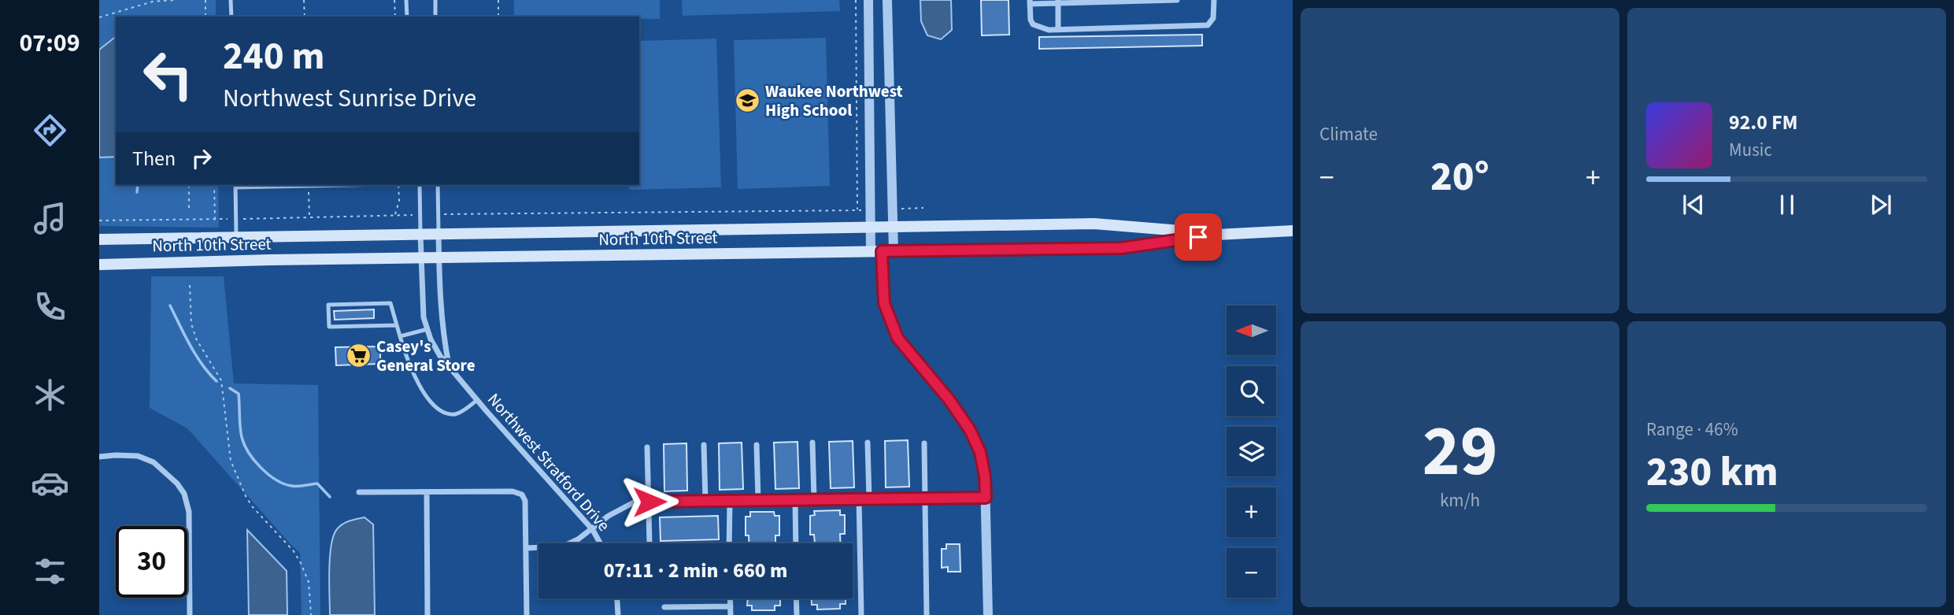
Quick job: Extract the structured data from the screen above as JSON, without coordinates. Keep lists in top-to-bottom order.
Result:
{
  "streets": {
    "main road": ["North 10th Street"],
    "street": ["Northwest Stratford Drive"]
  },
  "crossings": [
    ["North 10th Street", "Northwest Stratford Drive"]
  ],
  "places": {
    "school or university": ["Waukee Northwest High School"],
    "supermarket": ["Casey's General Store"]
  },
  "north": "left",
  "page": {
    "tabs": "07:09",
    "tile": [
      "Climate",
      ["29", "km/h"],
      ["Range · 46%", "230 km"]
    ],
    "turn": ["240 m", "Northwest Sunrise Drive"],
    "song": ["92.0 FM", "Music"],
    "then": "Then",
    "heat": ["−", "20°", "+"],
    "map_buttons": ["+", "−"],
    "limit": "30",
    "trip": "07:11 · 2 min · 660 m"
  }
}
